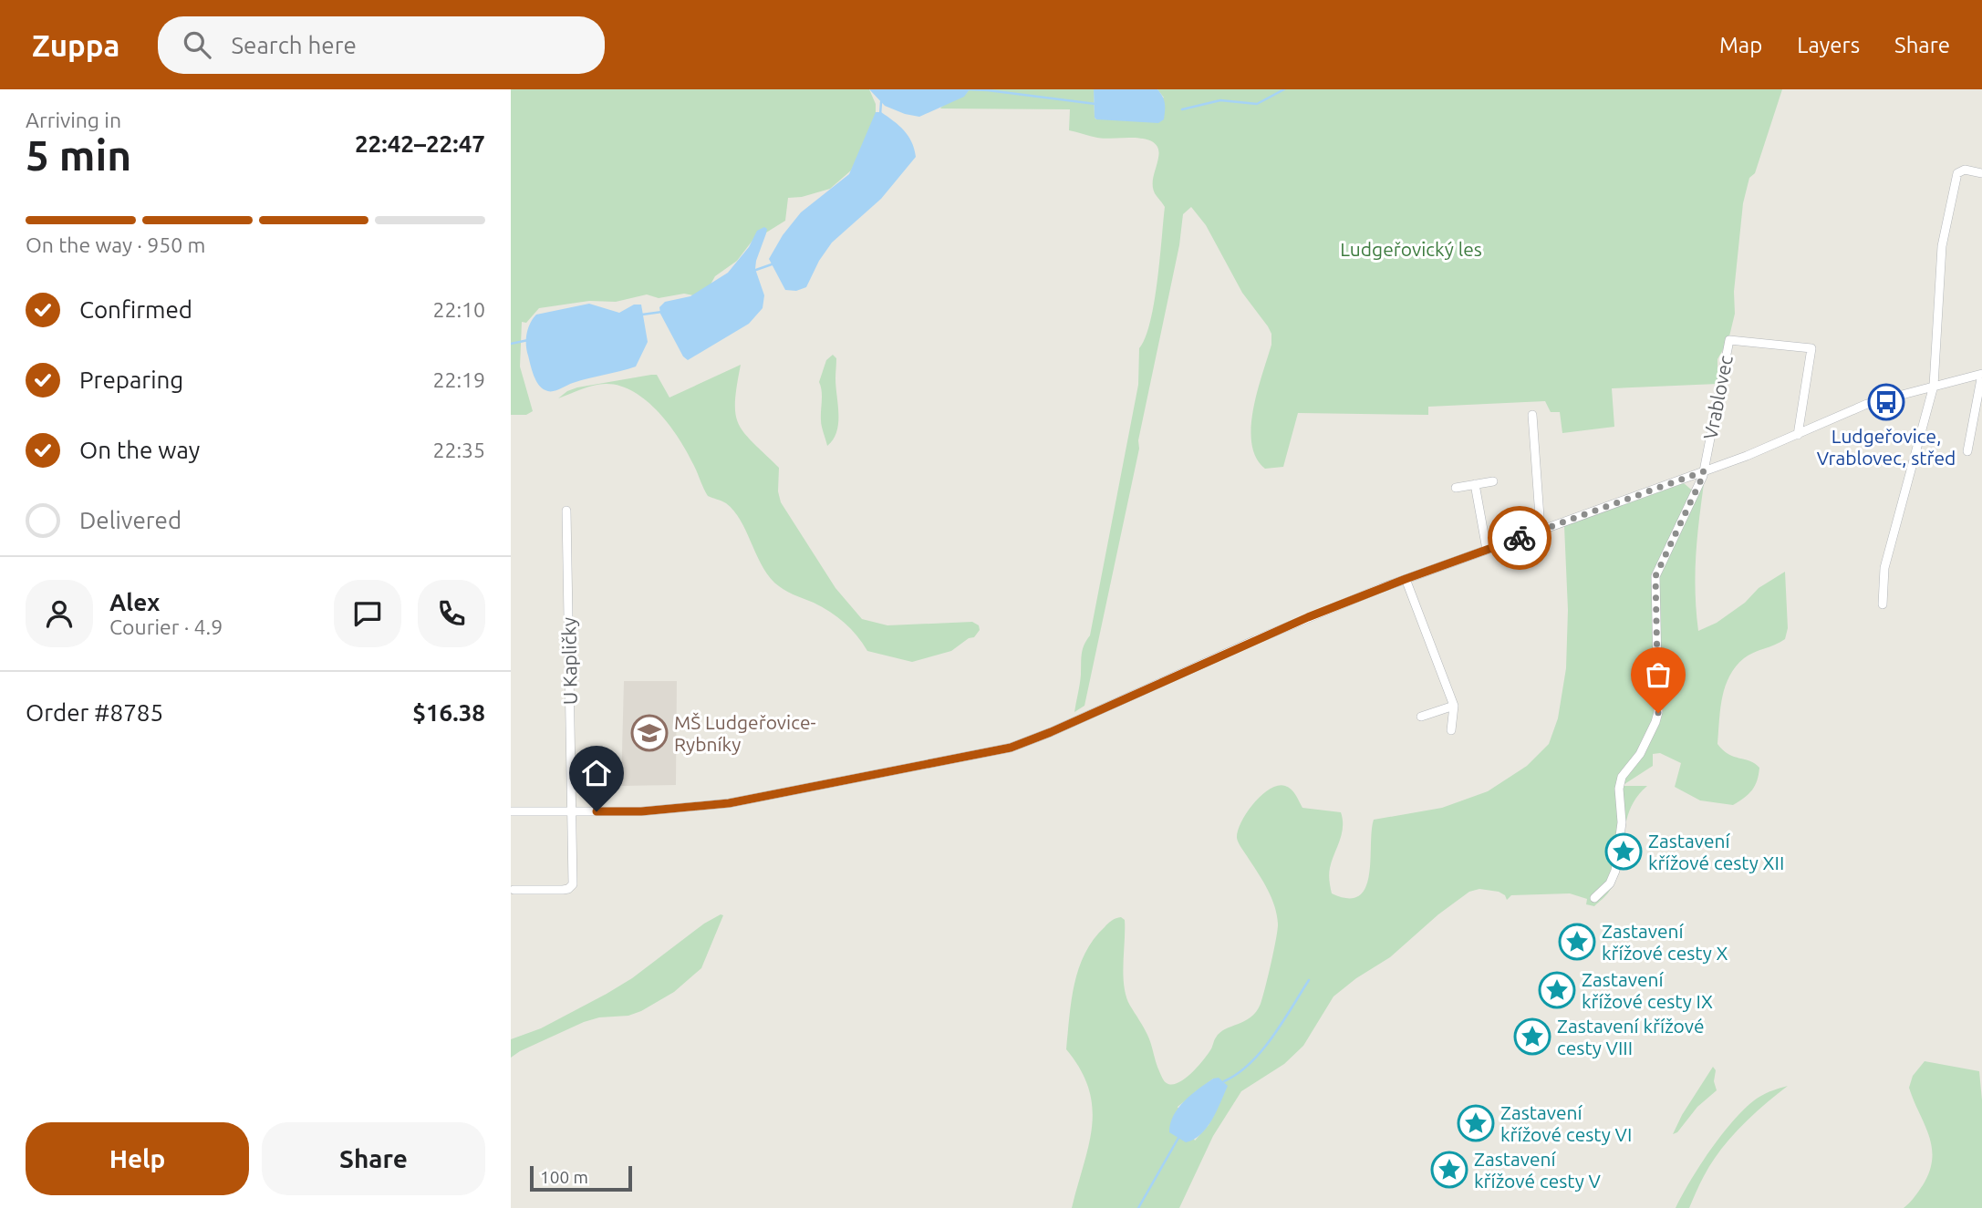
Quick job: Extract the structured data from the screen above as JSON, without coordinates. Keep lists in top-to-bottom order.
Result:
{
  "streets": {
    "street": ["Vrablovec", "U Kapličky"]
  },
  "crossings": [
    ["Vrablovec", "U Kapličky"]
  ],
  "parks": ["Ludgeřovický les"],
  "places": {
    "bus stop": ["Ludgeřovice, Vrablovec, střed"],
    "school or university": ["MŠ Ludgeřovice- Rybníky"],
    "place": [
      "Zastavení křížové cesty XII",
      "Zastavení křížové cesty X",
      "Zastavení křížové cesty IX",
      "Zastavení křížové cesty VIII",
      "Zastavení křížové cesty VI",
      "Zastavení křížové cesty V"
    ]
  },
  "scale_bar": "100 m",
  "page": {
    "header": "Zuppa",
    "search": "Search here",
    "nav": ["Map", "Layers", "Share"],
    "heading": ["5 min", "Arriving in", "22:42–22:47"],
    "panel": [
      "Alex",
      "Courier · 4.9",
      "Order #8785",
      "$16.38"
    ],
    "bar": "On the way · 950 m",
    "list": [
      ["Confirmed", "22:10"],
      ["Preparing", "22:19"],
      ["On the way", "22:35"],
      "Delivered"
    ],
    "buttons": ["Help", "Share"],
    "scale": "100 m"
  }
}
